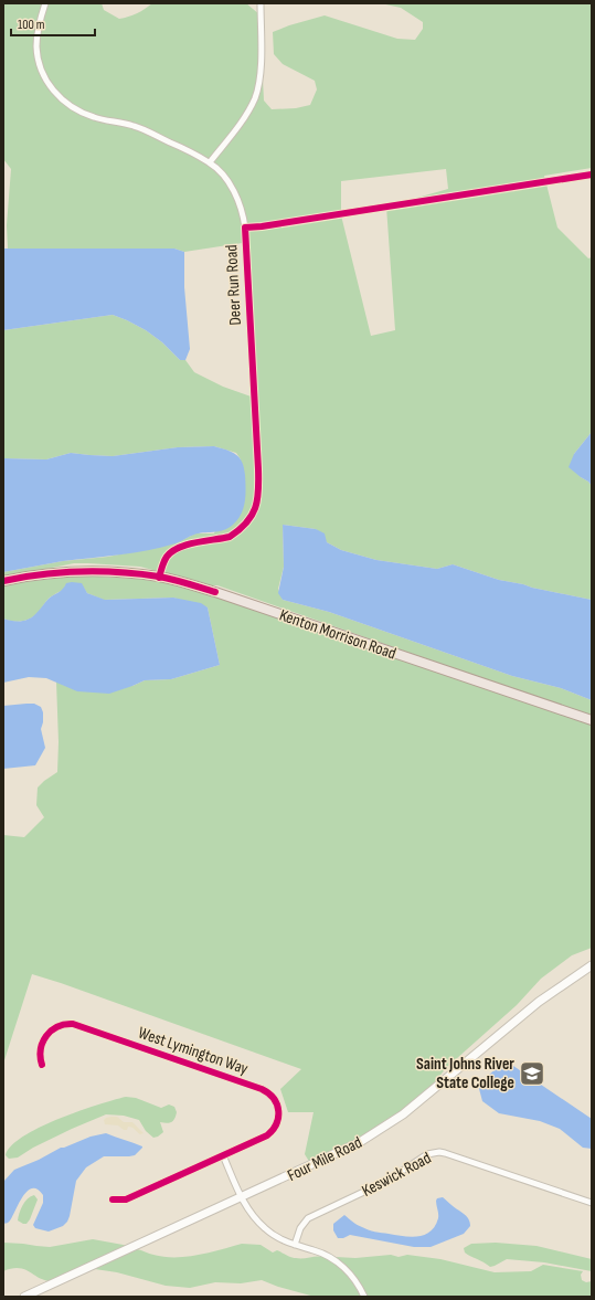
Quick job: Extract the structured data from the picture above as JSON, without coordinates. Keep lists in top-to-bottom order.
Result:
{
  "streets": {
    "main road": ["Kenton Morrison Road", "Four Mile Road"],
    "street": ["Deer Run Road", "West Lymington Way", "Keswick Road"]
  },
  "crossings": [
    ["Deer Run Road", "Kenton Morrison Road"]
  ],
  "places": {
    "school or university": ["Saint Johns River State College"]
  },
  "scale_bar": "100 m"
}
